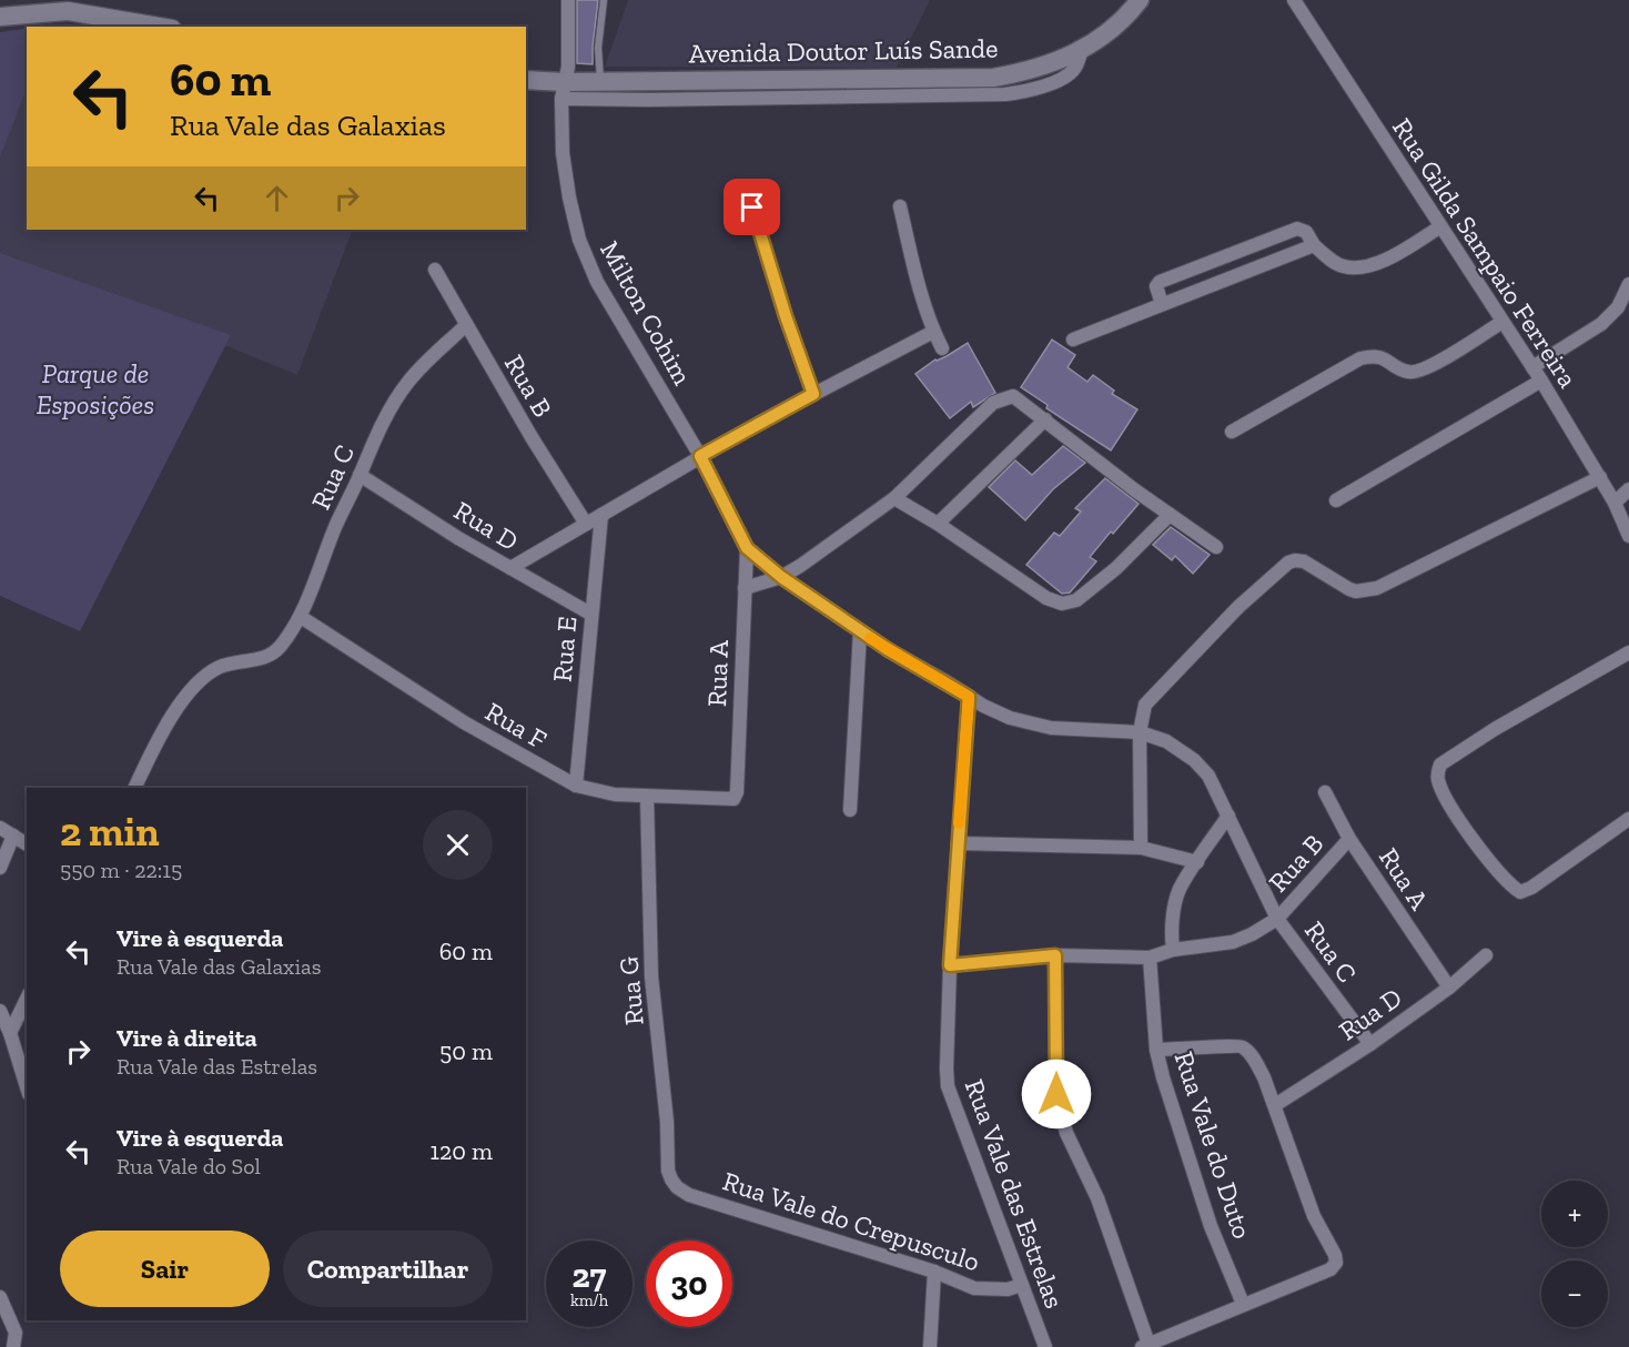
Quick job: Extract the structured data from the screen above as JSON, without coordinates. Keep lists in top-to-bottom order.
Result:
{
  "streets": {
    "street": [
      "Avenida Doutor Luís Sande",
      "Rua Gilda Sampaio Ferreira",
      "Milton Cohim",
      "Rua B",
      "Rua C",
      "Rua D",
      "Rua E",
      "Rua A",
      "Rua F",
      "Rua G",
      "Rua Vale do Duto",
      "Rua Vale das Estrelas",
      "Rua Vale do Crepusculo"
    ]
  },
  "crossings": [
    ["Avenida Doutor Luís Sande", "Milton Cohim"],
    ["Milton Cohim", "Rua C"],
    ["Milton Cohim", "Rua A"],
    ["Rua B", "Rua C"],
    ["Rua B", "Rua A"],
    ["Rua B", "Rua Vale do Duto"],
    ["Rua B", "Rua Vale das Estrelas"],
    ["Rua C", "Rua D"],
    ["Rua C", "Rua A"],
    ["Rua C", "Rua F"],
    ["Rua C", "Rua Vale das Estrelas"],
    ["Rua D", "Rua E"],
    ["Rua D", "Rua A"],
    ["Rua E", "Rua F"],
    ["Rua A", "Rua F"],
    ["Rua F", "Rua G"],
    ["Rua G", "Rua Vale do Crepusculo"],
    ["Rua Vale das Estrelas", "Rua Vale do Crepusculo"]
  ],
  "parks": ["Parque de Esposições"],
  "page": {
    "turn": ["60 m", "Rua Vale das Galaxias"],
    "heading": ["2 min", "550 m · 22:15"],
    "list": [
      {
        "name": "Vire à esquerda",
        "note": "Rua Vale das Galaxias",
        "value": "60 m"
      },
      {
        "name": "Vire à direita",
        "note": "Rua Vale das Estrelas",
        "value": "50 m"
      },
      {
        "name": "Vire à esquerda",
        "note": "Rua Vale do Sol",
        "value": "120 m"
      }
    ],
    "map_buttons": ["+", "−"],
    "buttons": ["Sair", "Compartilhar"],
    "speed": "27 km/h",
    "limit": "30"
  }
}
